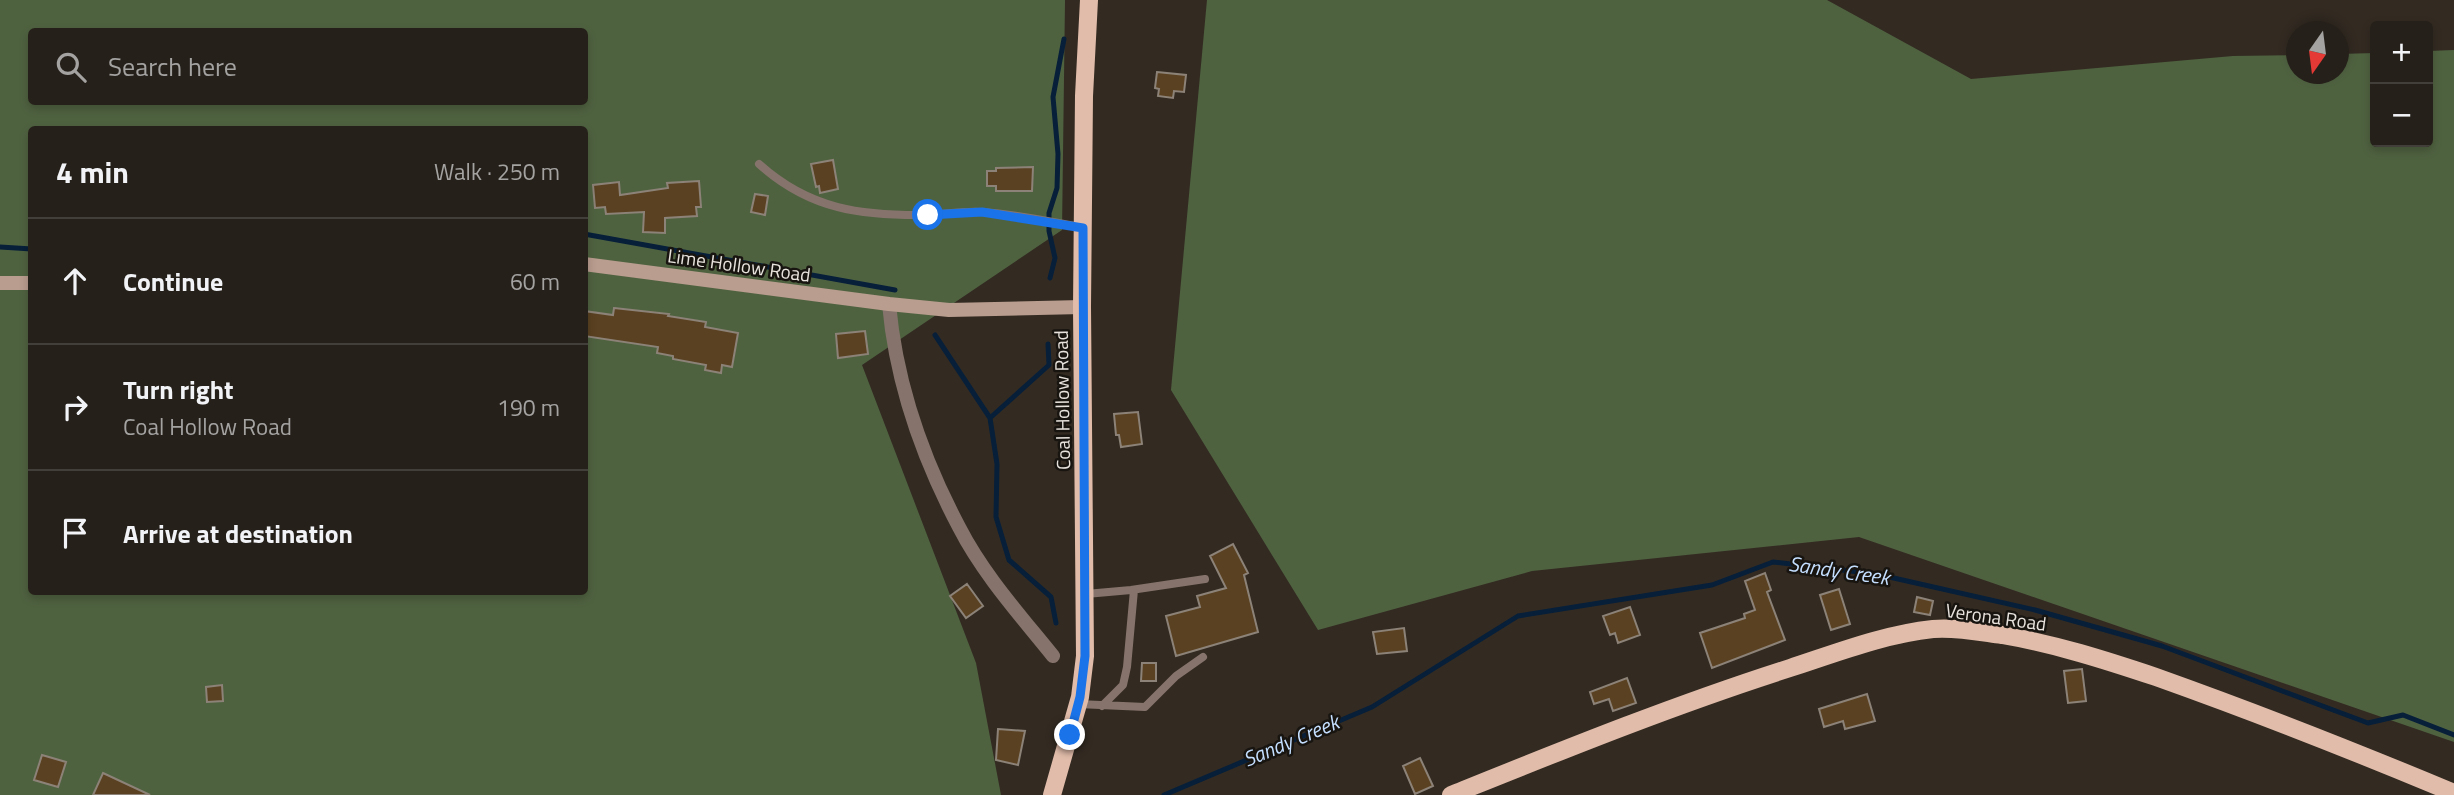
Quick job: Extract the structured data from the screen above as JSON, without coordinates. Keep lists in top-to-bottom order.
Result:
{
  "streets": {
    "main road": ["Coal Hollow Road", "Verona Road"],
    "street": ["Lime Hollow Road"]
  },
  "crossings": [
    ["Lime Hollow Road", "Coal Hollow Road"]
  ],
  "water": ["Sandy Creek"],
  "north": "bottom",
  "page": {
    "map_buttons": ["+", "−"],
    "search": "Search here",
    "heading": ["4 min", "Walk · 250 m"],
    "list": [
      ["Continue", "60 m"],
      ["Turn right", "Coal Hollow Road", "190 m"],
      "Arrive at destination"
    ]
  }
}
